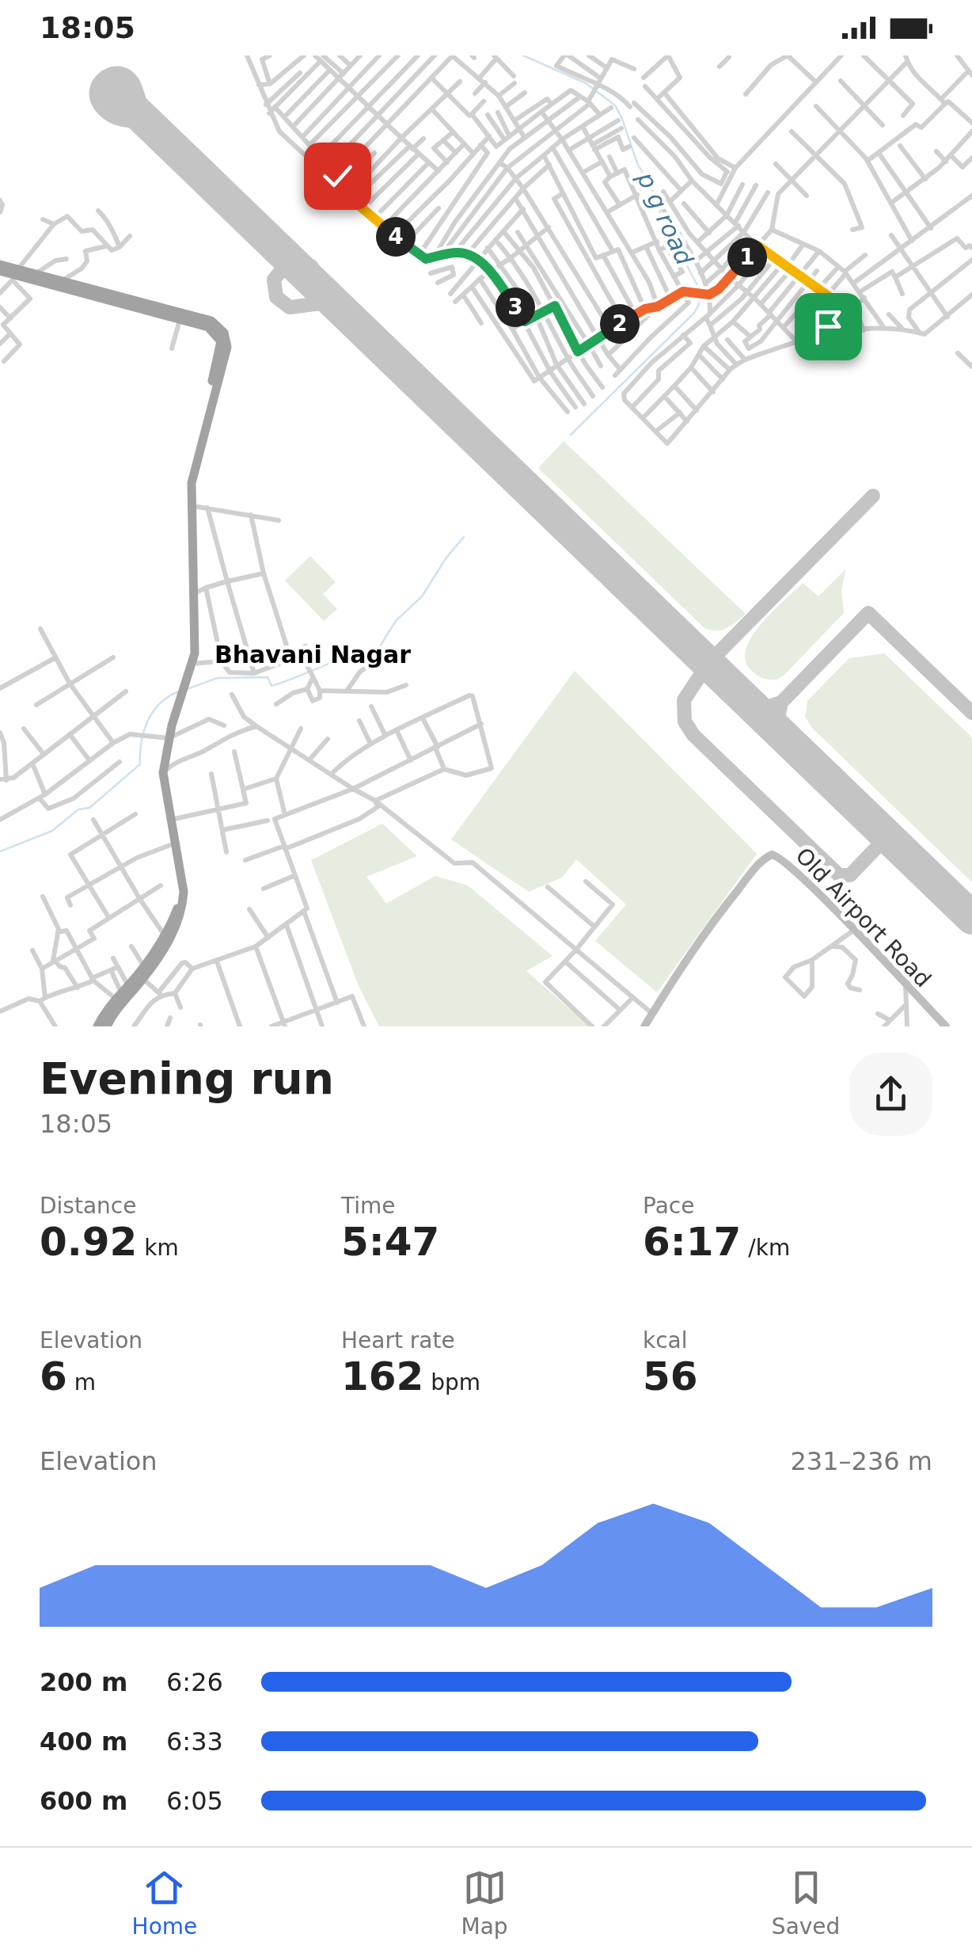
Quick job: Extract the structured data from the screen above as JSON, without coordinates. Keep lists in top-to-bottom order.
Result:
{
  "streets": {
    "main road": ["Old Airport Road"]
  },
  "districts": ["Bhavani Nagar"],
  "water": ["p g road"],
  "page": {
    "status": "18:05",
    "pins": [
      "4",
      "1",
      "3",
      "2"
    ],
    "heading": ["Evening run", "18:05"],
    "stats": [
      ["Distance", "0.92 km"],
      ["Time", "5:47"],
      ["Pace", "6:17 /km"],
      ["Elevation", "6 m"],
      ["Heart rate", "162 bpm"],
      ["kcal", "56"]
    ],
    "chart": ["Elevation", "231–236 m"],
    "list": [
      {
        "name": "200 m",
        "note": "6:26"
      },
      {
        "name": "400 m",
        "note": "6:33"
      },
      {
        "name": "600 m",
        "note": "6:05"
      }
    ],
    "tabs": ["Home", "Map", "Saved"]
  }
}
